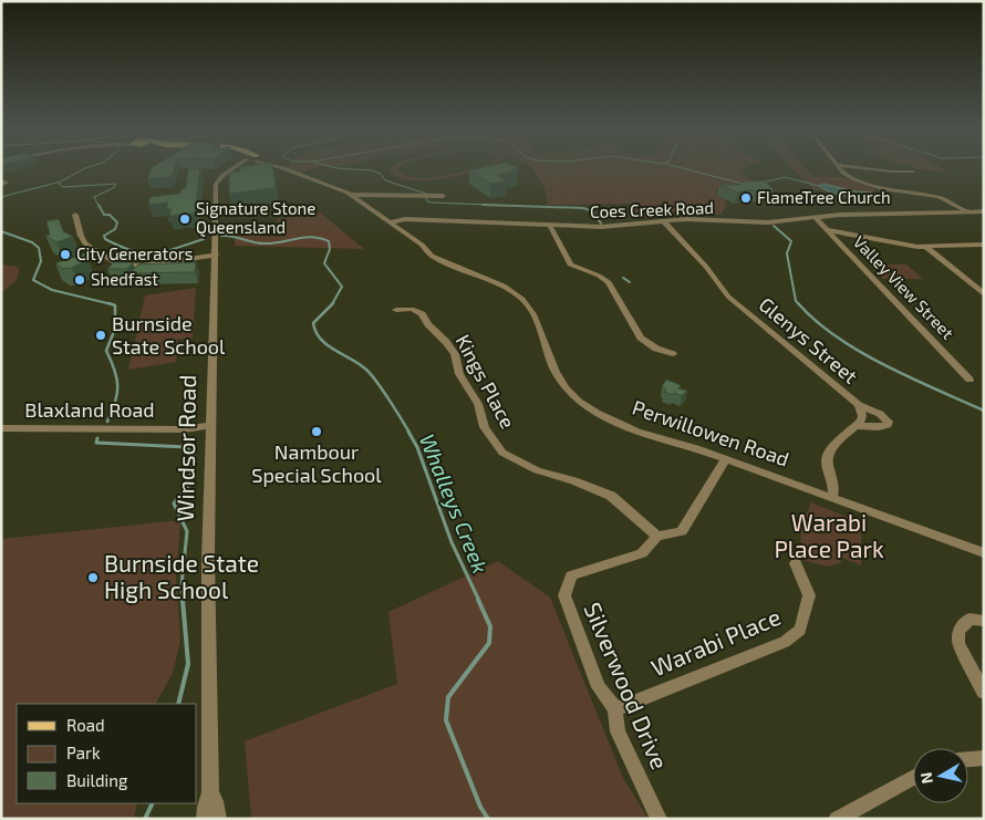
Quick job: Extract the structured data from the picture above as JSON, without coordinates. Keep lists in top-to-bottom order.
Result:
{
  "streets": {
    "street": [
      "Coes Creek Road",
      "Valley View Street",
      "Glenys Street",
      "Kings Place",
      "Blaxland Road",
      "Perwillowen Road",
      "Windsor Road",
      "Warabi Place",
      "Silverwood Drive"
    ]
  },
  "crossings": [
    ["Coes Creek Road", "Valley View Street"],
    ["Coes Creek Road", "Glenys Street"],
    ["Coes Creek Road", "Perwillowen Road"],
    ["Kings Place", "Silverwood Drive"],
    ["Blaxland Road", "Windsor Road"],
    ["Perwillowen Road", "Silverwood Drive"],
    ["Warabi Place", "Silverwood Drive"]
  ],
  "water": ["Whalleys Creek"],
  "parks": ["Warabi Place Park"],
  "places": [
    "FlameTree Church",
    "Signature Stone Queensland",
    "City Generators",
    "Shedfast",
    "Burnside State School",
    "Nambour Special School",
    "Burnside State High School"
  ],
  "legend": ["Road", "Park", "Building"],
  "north": "left"
}
